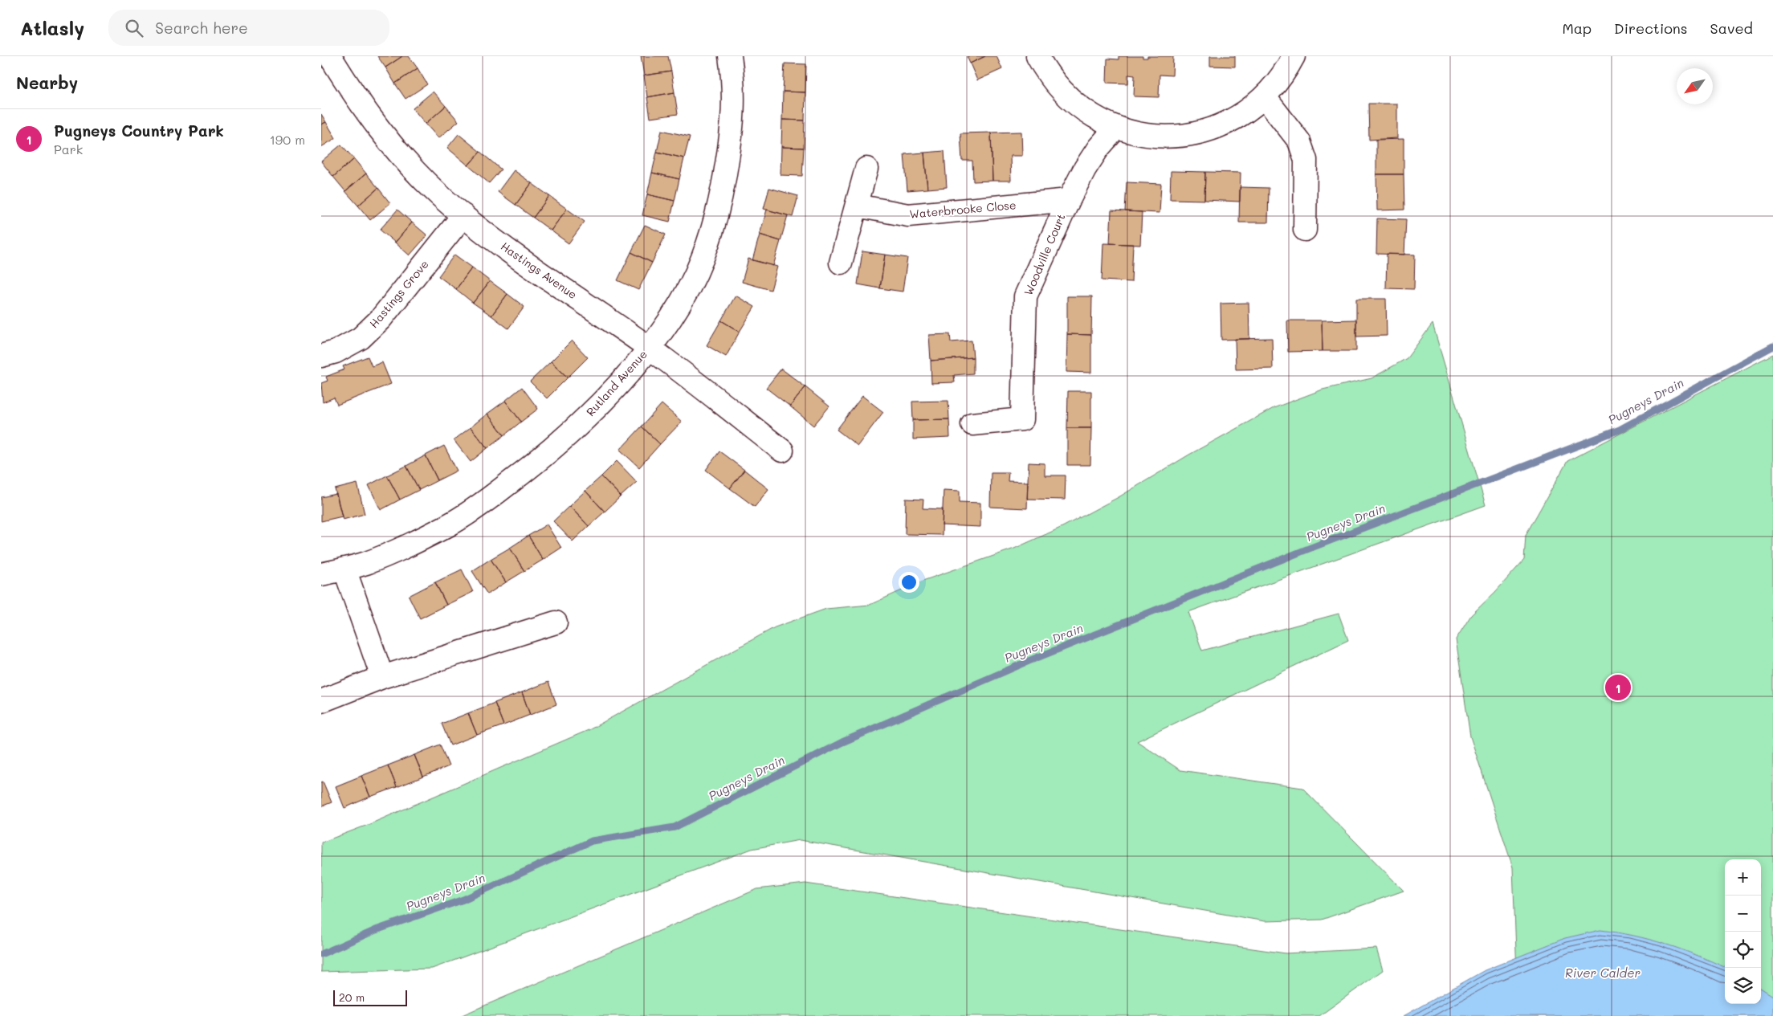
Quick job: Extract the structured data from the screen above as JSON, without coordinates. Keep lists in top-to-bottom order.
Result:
{
  "streets": {
    "street": [
      "Waterbrooke Close",
      "Woodville Court",
      "Hastings Avenue",
      "Hastings Grove",
      "Rutland Avenue"
    ]
  },
  "crossings": [
    ["Waterbrooke Close", "Woodville Court"],
    ["Hastings Avenue", "Hastings Grove"],
    ["Hastings Avenue", "Rutland Avenue"]
  ],
  "water": ["Pugneys Drain", "River Calder"],
  "scale_bar": "20 m",
  "north": "bottom left",
  "page": {
    "header": "Atlasly",
    "search": "Search here",
    "nav": ["Map", "Directions", "Saved"],
    "heading": "Nearby",
    "list": [
      {
        "mark": "1",
        "name": "Pugneys Country Park",
        "note": "Park",
        "value": "190 m"
      }
    ],
    "pins": "1",
    "map_buttons": ["+", "−"],
    "scale": "20 m"
  }
}
